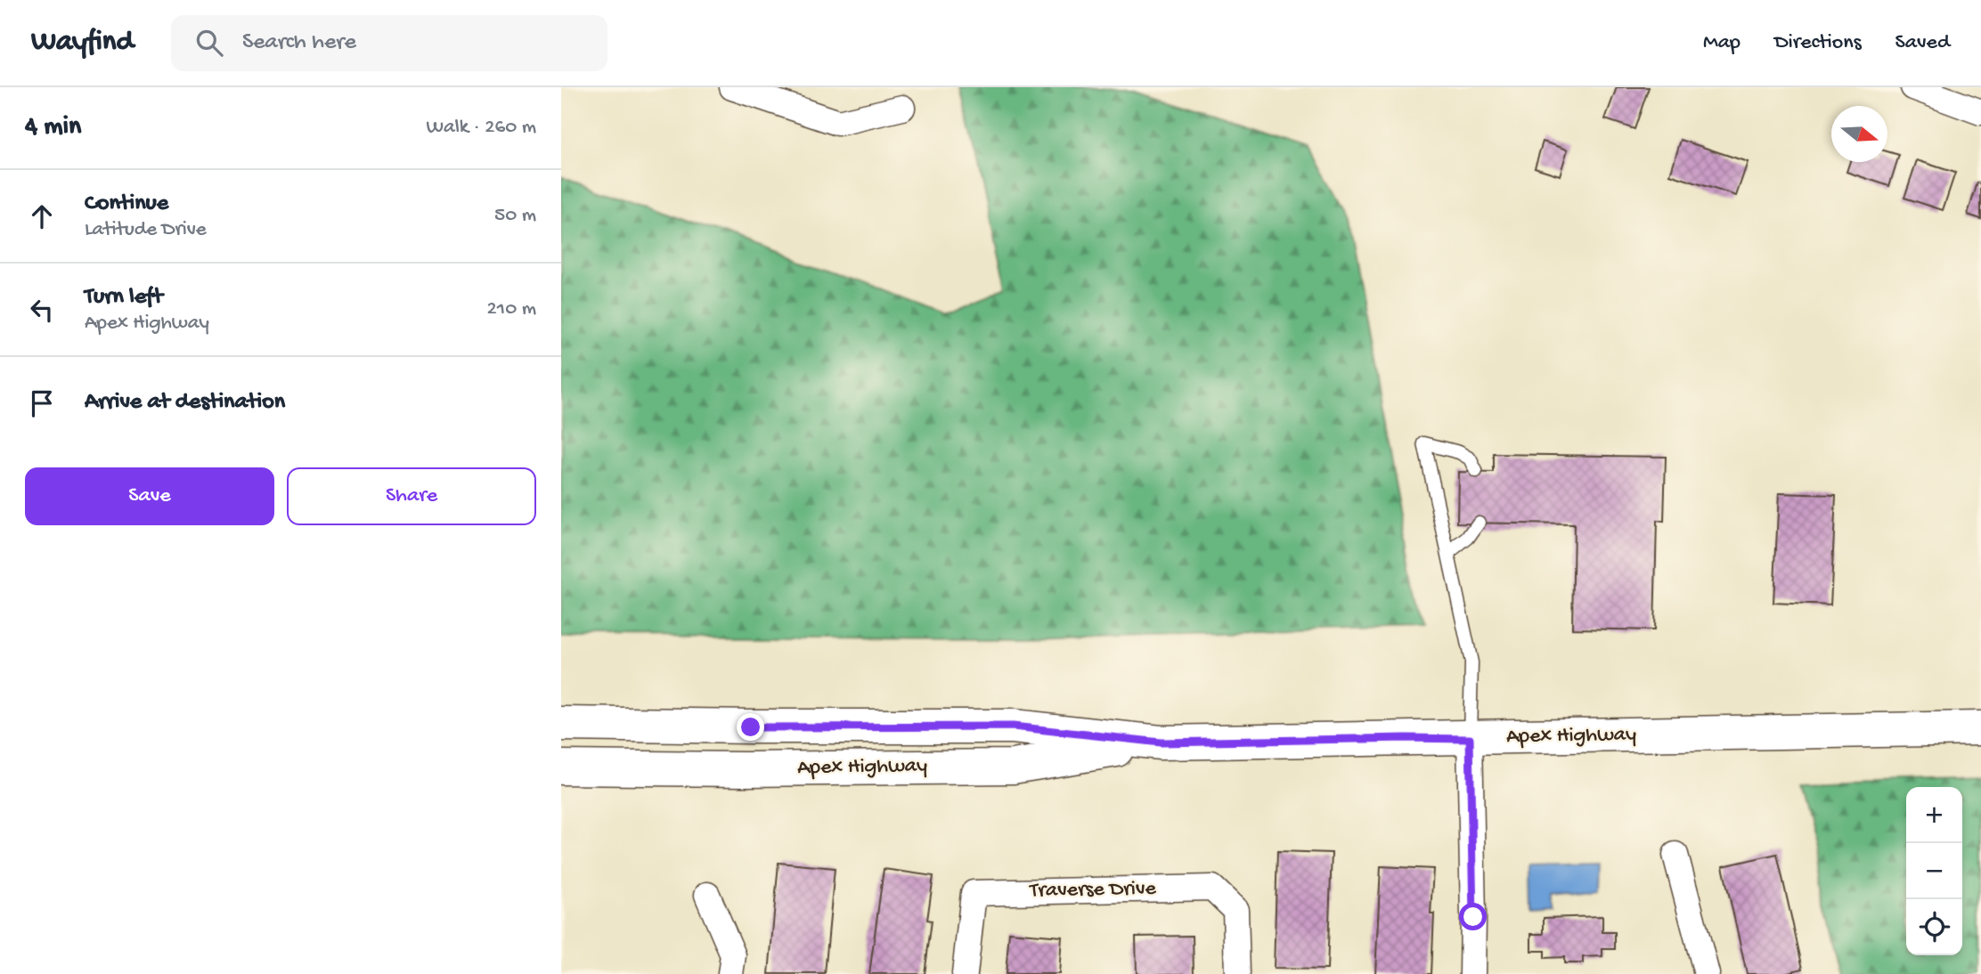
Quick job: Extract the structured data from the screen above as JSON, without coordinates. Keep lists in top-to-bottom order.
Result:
{
  "streets": {
    "main road": ["Apex Highway"],
    "street": ["Traverse Drive"]
  },
  "north": "right",
  "page": {
    "header": "Wayfind",
    "search": "Search here",
    "nav": ["Map", "Directions", "Saved"],
    "heading": ["4 min", "Walk · 260 m"],
    "list": [
      ["Continue", "Latitude Drive", "50 m"],
      ["Turn left", "Apex Highway", "210 m"],
      "Arrive at destination"
    ],
    "buttons": ["Save", "Share"],
    "map_buttons": ["+", "−"]
  }
}
